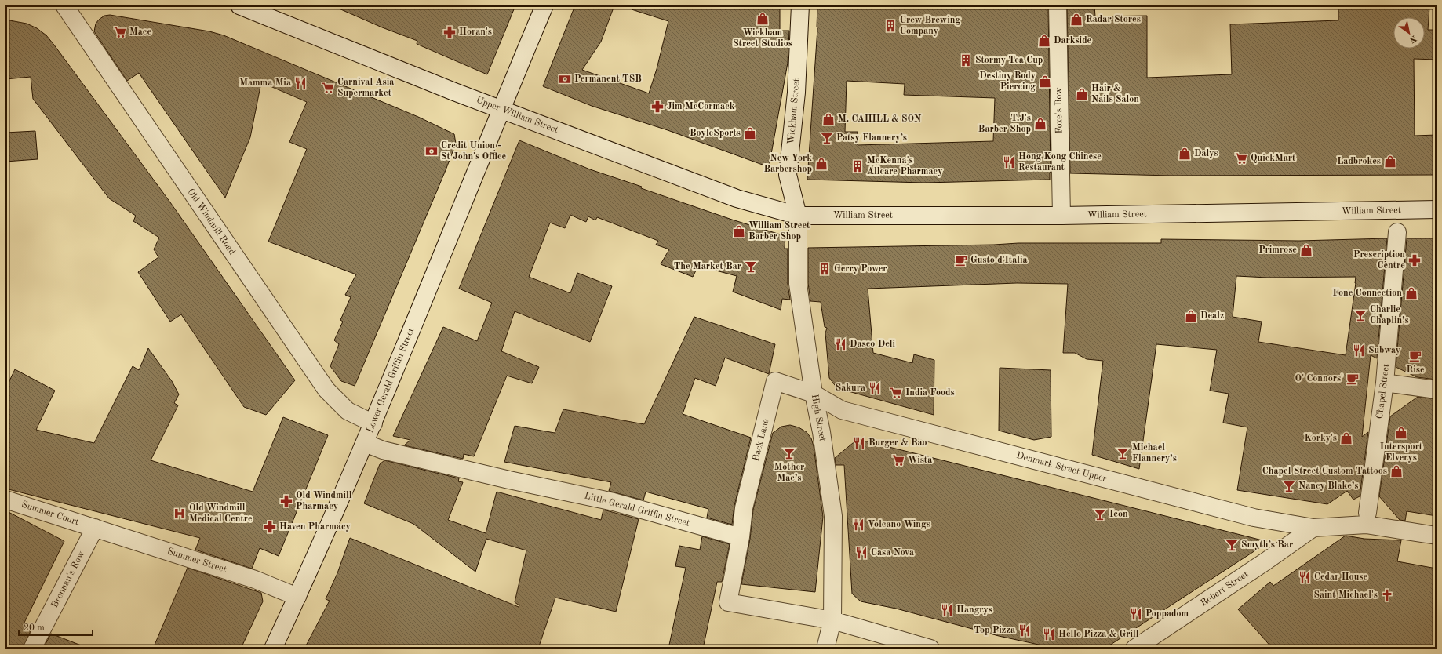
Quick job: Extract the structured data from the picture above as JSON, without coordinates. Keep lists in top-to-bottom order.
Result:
{
  "streets": {
    "street": [
      "Foxe's Bow",
      "Wickham Street",
      "Upper William Street",
      "William Street",
      "Old Windmill Road",
      "Lower Gerald Griffin Street",
      "Chapel Street",
      "High Street",
      "Back Lane",
      "Denmark Street Upper",
      "Little Gerald Griffin Street",
      "Summer Court",
      "Summer Street",
      "Brennan's Row",
      "Robert Street"
    ]
  },
  "crossings": [
    ["Foxe's Bow", "William Street"],
    ["Wickham Street", "Upper William Street"],
    ["Wickham Street", "William Street"],
    ["Wickham Street", "High Street"],
    ["Upper William Street", "William Street"],
    ["Upper William Street", "Lower Gerald Griffin Street"],
    ["Upper William Street", "High Street"],
    ["William Street", "High Street"],
    ["Old Windmill Road", "Lower Gerald Griffin Street"],
    ["Lower Gerald Griffin Street", "Little Gerald Griffin Street"],
    ["Lower Gerald Griffin Street", "Summer Street"],
    ["High Street", "Back Lane"],
    ["High Street", "Denmark Street Upper"],
    ["Back Lane", "Denmark Street Upper"],
    ["Back Lane", "Little Gerald Griffin Street"],
    ["Denmark Street Upper", "Robert Street"],
    ["Summer Court", "Summer Street"],
    ["Summer Court", "Brennan's Row"],
    ["Summer Street", "Brennan's Row"]
  ],
  "places": {
    "shop": [
      "Wickham Street Studios",
      "Radar Stores",
      "Darkside",
      "Destiny Body Piercing",
      "Hair & Nails Salon",
      "M. CAHILL & SON",
      "T.J's Barber Shop",
      "BoyleSports",
      "Dalys",
      "Ladbrokes",
      "New York Barbershop",
      "William Street Barber Shop",
      "Primrose",
      "Fone Connection",
      "Dealz",
      "Intersport Elverys",
      "Korky's",
      "Chapel Street Custom Tattoos"
    ],
    "building": [
      "Crew Brewing Company",
      "Stormy Tea Cup",
      "McKenna's Allcare Pharmacy",
      "Gerry Power"
    ],
    "supermarket": [
      "Mace",
      "Carnival Asia Supermarket",
      "QuickMart",
      "India Foods",
      "Wista"
    ],
    "pharmacy": [
      "Horan's",
      "Jim McCormack",
      "Prescription Centre",
      "Old Windmill Pharmacy",
      "Haven Pharmacy"
    ],
    "bank": ["Permanent TSB", "Credit Union - St John's Office"],
    "restaurant": [
      "Mamma Mia",
      "Hong Kong Chinese Restaurant",
      "Dasco Deli",
      "Subway",
      "Sakura",
      "Burger & Bao",
      "Volcano Wings",
      "Casa Nova",
      "Cedar House",
      "Hangrys",
      "Poppadom",
      "Top Pizza",
      "Hello Pizza & Grill"
    ],
    "bar": [
      "Patsy Flannery’s",
      "The Market Bar",
      "Charlie Chaplin’s",
      "Mother Mac’s",
      "Michael Flannery’s",
      "Nancy Blake’s",
      "Icon",
      "Smyth’s Bar"
    ],
    "cafe": ["Gusto d'Italia", "Rise", "O' Connors'"],
    "hospital": ["Old Windmill Medical Centre"],
    "church": ["Saint Michael's"]
  },
  "scale_bar": "20 m",
  "north": "bottom right"
}
